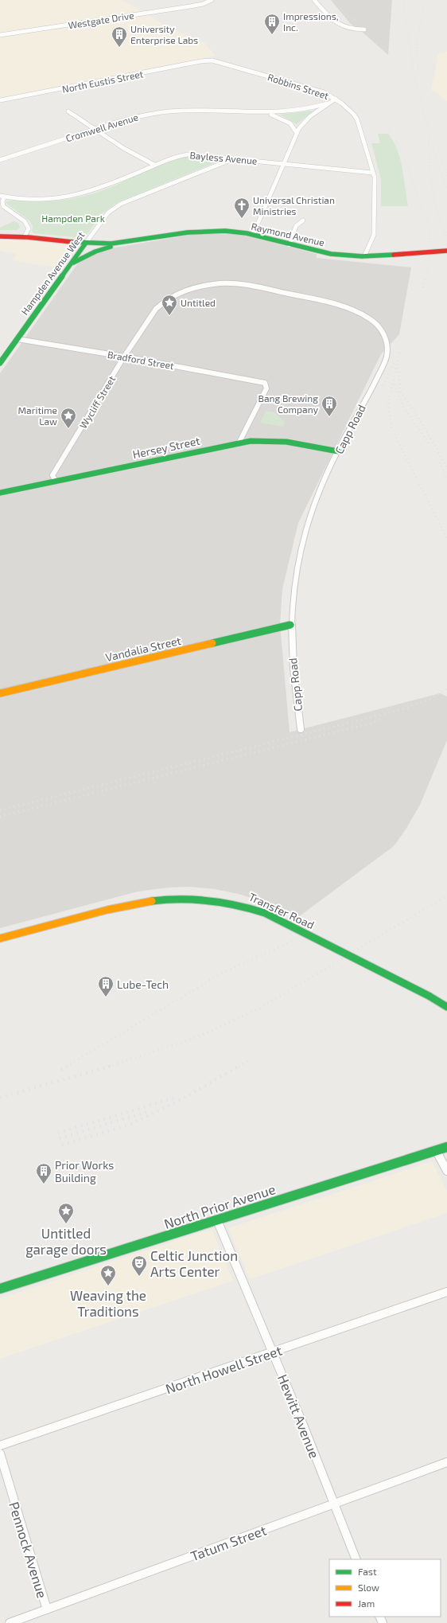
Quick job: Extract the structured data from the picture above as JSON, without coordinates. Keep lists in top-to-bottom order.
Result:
{
  "streets": {
    "street": [
      "Westgate Drive",
      "North Eustis Street",
      "Robbins Street",
      "Cromwell Avenue",
      "Bayless Avenue",
      "Raymond Avenue",
      "Hampden Avenue West",
      "Bradford Street",
      "Wycliff Street",
      "Capp Road",
      "Hersey Street",
      "Vandalia Street",
      "Transfer Road",
      "North Prior Avenue",
      "North Howell Street",
      "Hewitt Avenue",
      "Tatum Street",
      "Pennock Avenue"
    ]
  },
  "crossings": [
    ["North Eustis Street", "Robbins Street"],
    ["Robbins Street", "Bayless Avenue"],
    ["Robbins Street", "Raymond Avenue"],
    ["Bayless Avenue", "Hampden Avenue West"],
    ["Raymond Avenue", "Hampden Avenue West"],
    ["Hampden Avenue West", "Bradford Street"],
    ["Bradford Street", "Wycliff Street"],
    ["Bradford Street", "Hersey Street"],
    ["Wycliff Street", "Capp Road"],
    ["Wycliff Street", "Hersey Street"],
    ["Capp Road", "Hersey Street"],
    ["Capp Road", "Vandalia Street"],
    ["North Prior Avenue", "Hewitt Avenue"],
    ["North Howell Street", "Hewitt Avenue"],
    ["Hewitt Avenue", "Tatum Street"],
    ["Tatum Street", "Pennock Avenue"]
  ],
  "parks": ["Hampden Park"],
  "places": {
    "building": [
      "Impressions, Inc.",
      "University Enterprise Labs",
      "Bang Brewing Company",
      "Lube-Tech",
      "Prior Works Building"
    ],
    "church": ["Universal Christian Ministries"],
    "place": [
      "Untitled",
      "Maritime Law",
      "Untitled garage doors",
      "Weaving the Traditions"
    ],
    "theatre": ["Celtic Junction Arts Center"]
  },
  "legend": ["Fast", "Slow", "Jam"]
}
